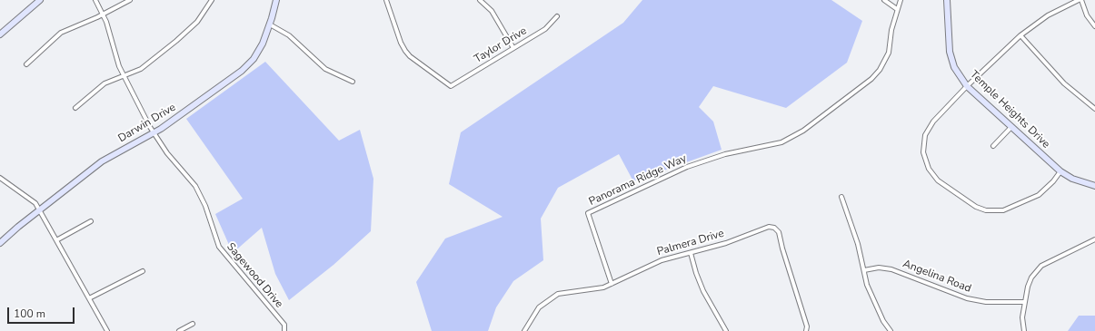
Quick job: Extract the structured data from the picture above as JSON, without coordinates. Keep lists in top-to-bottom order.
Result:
{
  "streets": {
    "street": [
      "Taylor Drive",
      "Temple Heights Drive",
      "Darwin Drive",
      "Panorama Ridge Way",
      "Palmera Drive",
      "Sagewood Drive",
      "Angelina Road"
    ]
  },
  "crossings": [
    ["Darwin Drive", "Sagewood Drive"],
    ["Panorama Ridge Way", "Palmera Drive"]
  ],
  "scale_bar": "100 m"
}
